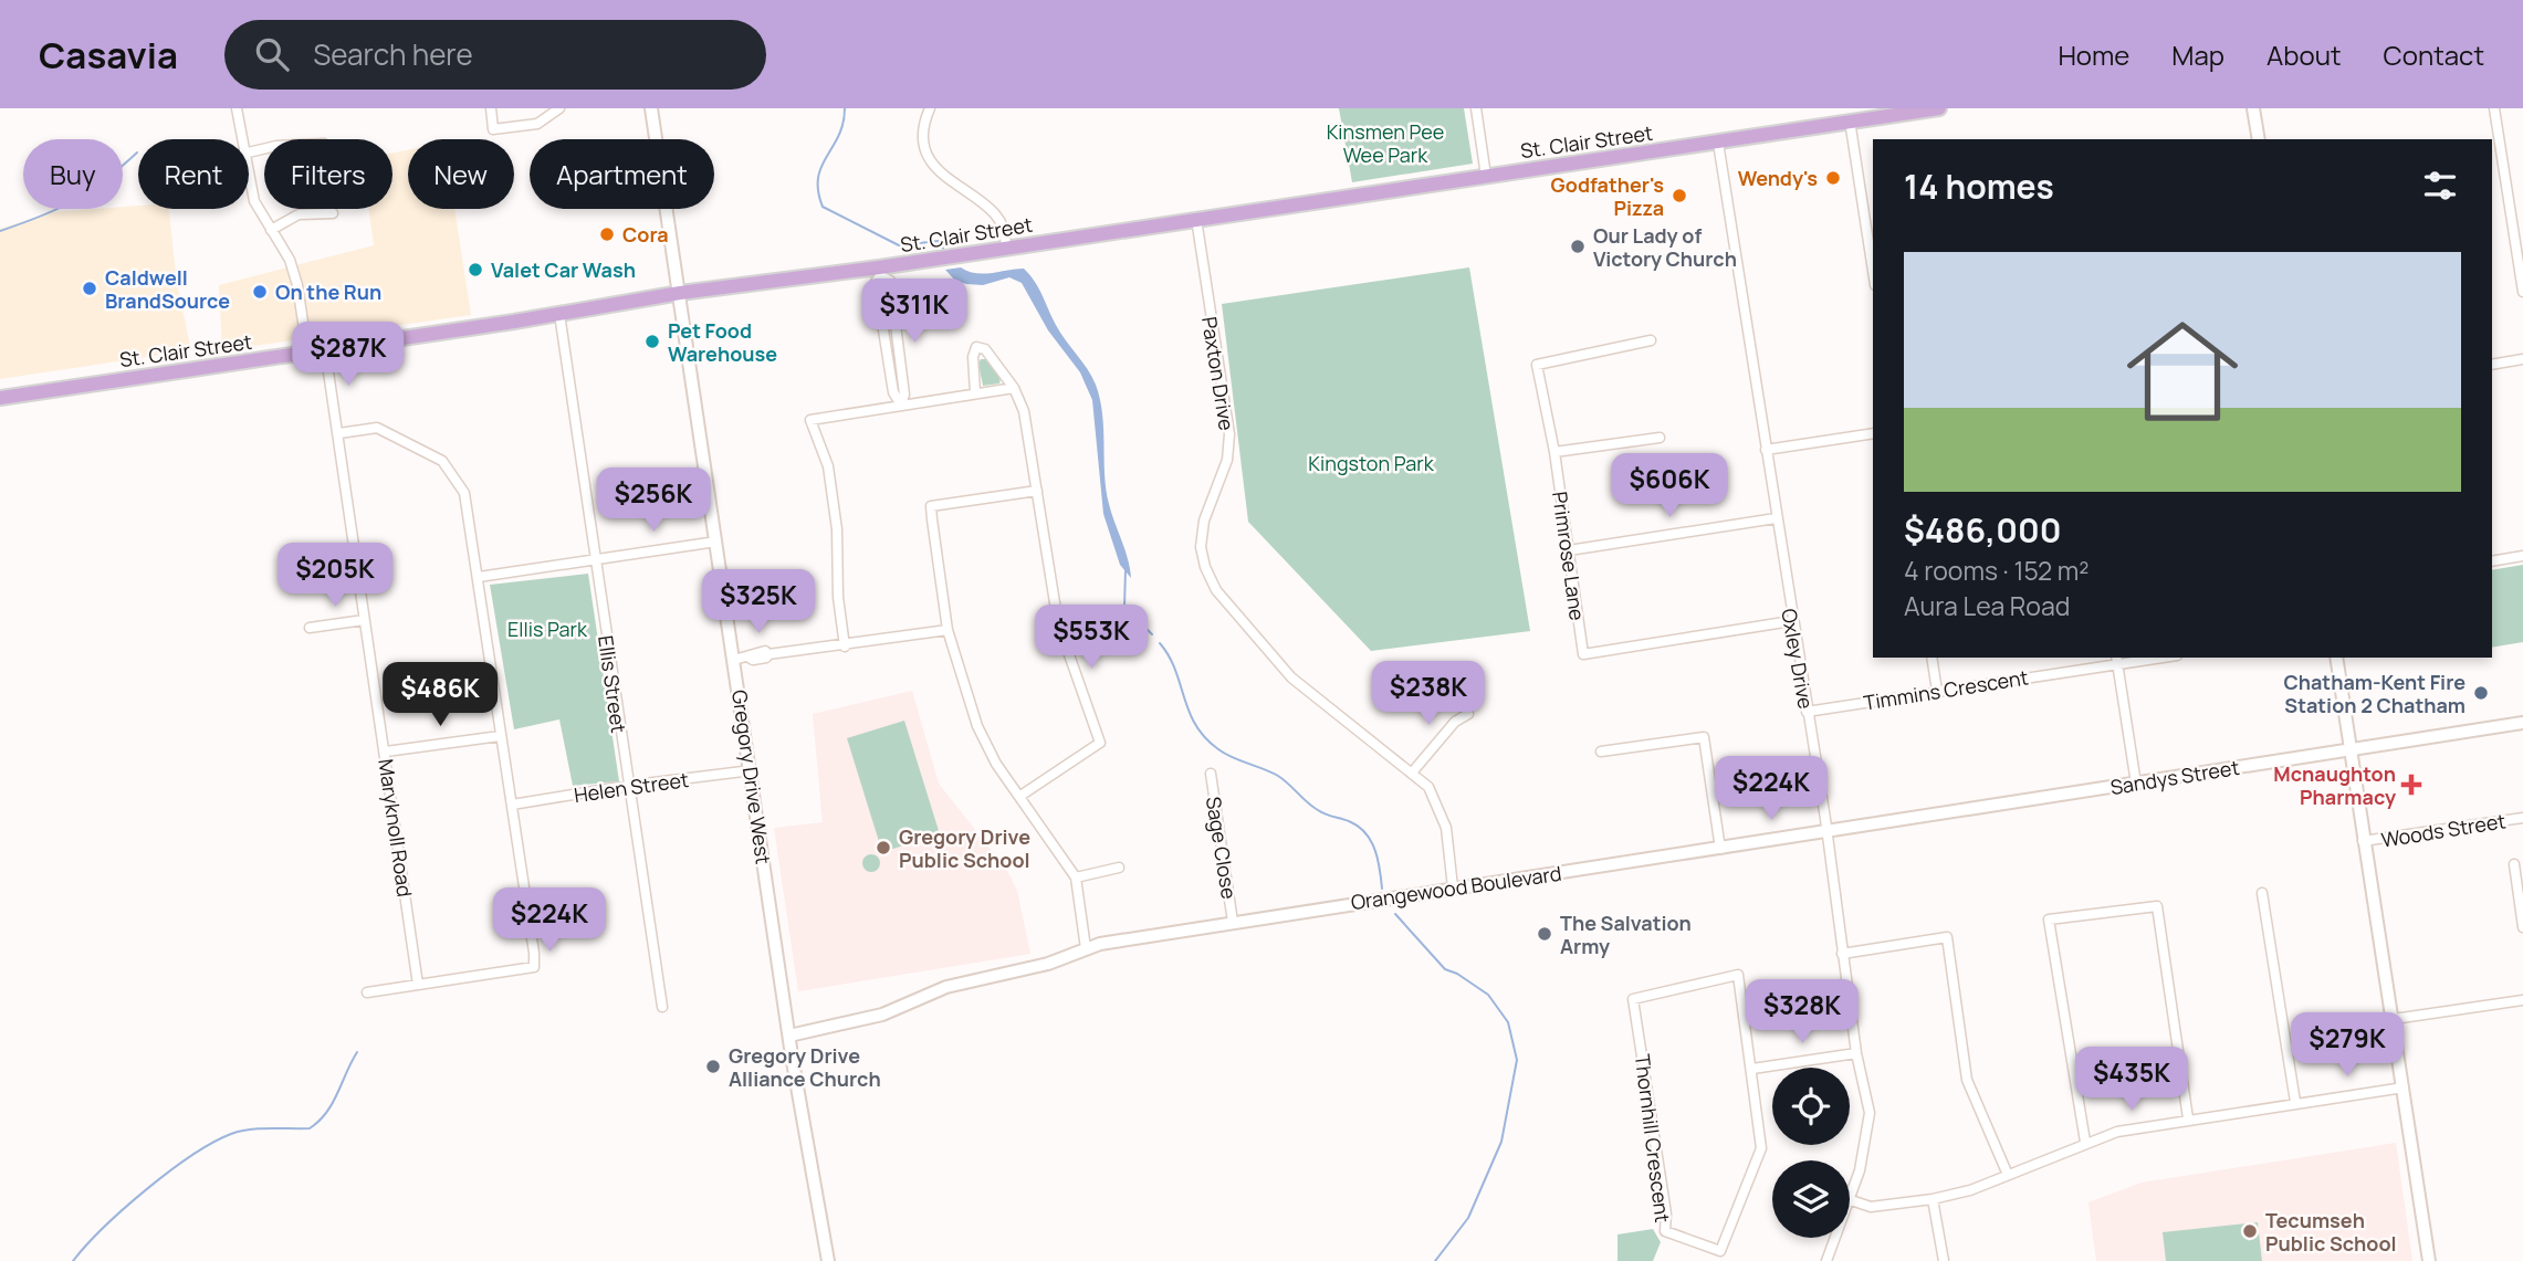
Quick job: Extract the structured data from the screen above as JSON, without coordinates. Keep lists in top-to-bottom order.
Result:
{
  "streets": {
    "main road": ["St. Clair Street"],
    "street": [
      "Paxton Drive",
      "Primrose Lane",
      "Oxley Drive",
      "Ellis Street",
      "Timmins Crescent",
      "Gregory Drive West",
      "Sandys Street",
      "Helen Street",
      "Maryknoll Road",
      "Woods Street",
      "Sage Close",
      "Orangewood Boulevard",
      "Thornhill Crescent"
    ]
  },
  "crossings": [
    ["St. Clair Street", "Paxton Drive"],
    ["St. Clair Street", "Oxley Drive"],
    ["St. Clair Street", "Ellis Street"],
    ["St. Clair Street", "Gregory Drive West"],
    ["St. Clair Street", "Maryknoll Road"],
    ["Paxton Drive", "Orangewood Boulevard"],
    ["Primrose Lane", "Oxley Drive"],
    ["Oxley Drive", "Timmins Crescent"],
    ["Oxley Drive", "Sandys Street"],
    ["Oxley Drive", "Orangewood Boulevard"],
    ["Ellis Street", "Helen Street"],
    ["Gregory Drive West", "Helen Street"],
    ["Gregory Drive West", "Orangewood Boulevard"],
    ["Sandys Street", "Orangewood Boulevard"],
    ["Sage Close", "Orangewood Boulevard"]
  ],
  "parks": ["Kinsmen Pee Wee Park", "Kingston Park", "Ellis Park"],
  "places": {
    "other": [
      "Wendy's",
      "Godfather's Pizza",
      "Cora",
      "Our Lady of Victory Church",
      "Valet Car Wash",
      "Caldwell BrandSource",
      "On the Run",
      "Pet Food Warehouse",
      "Chatham-Kent Fire Station 2 Chatham",
      "Gregory Drive Public School",
      "The Salvation Army",
      "Gregory Drive Alliance Church",
      "Tecumseh Public School"
    ],
    "health": ["Mcnaughton Pharmacy"]
  },
  "page": {
    "header": "Casavia",
    "search": "Search here",
    "nav": [
      "Home",
      "Map",
      "About",
      "Contact"
    ],
    "chip": [
      "Buy",
      "Rent",
      "Filters",
      "New",
      "Apartment"
    ],
    "heading": "14 homes",
    "list": [
      {
        "name": "$486,000",
        "note": "4 rooms · 152 m² · Aura Lea Road"
      }
    ],
    "price": [
      "$311K",
      "$287K",
      "$606K",
      "$256K",
      "$205K",
      "$325K",
      "$553K",
      "$238K",
      "$486K",
      "$224K",
      "$224K",
      "$328K",
      "$279K",
      "$435K"
    ]
  }
}
